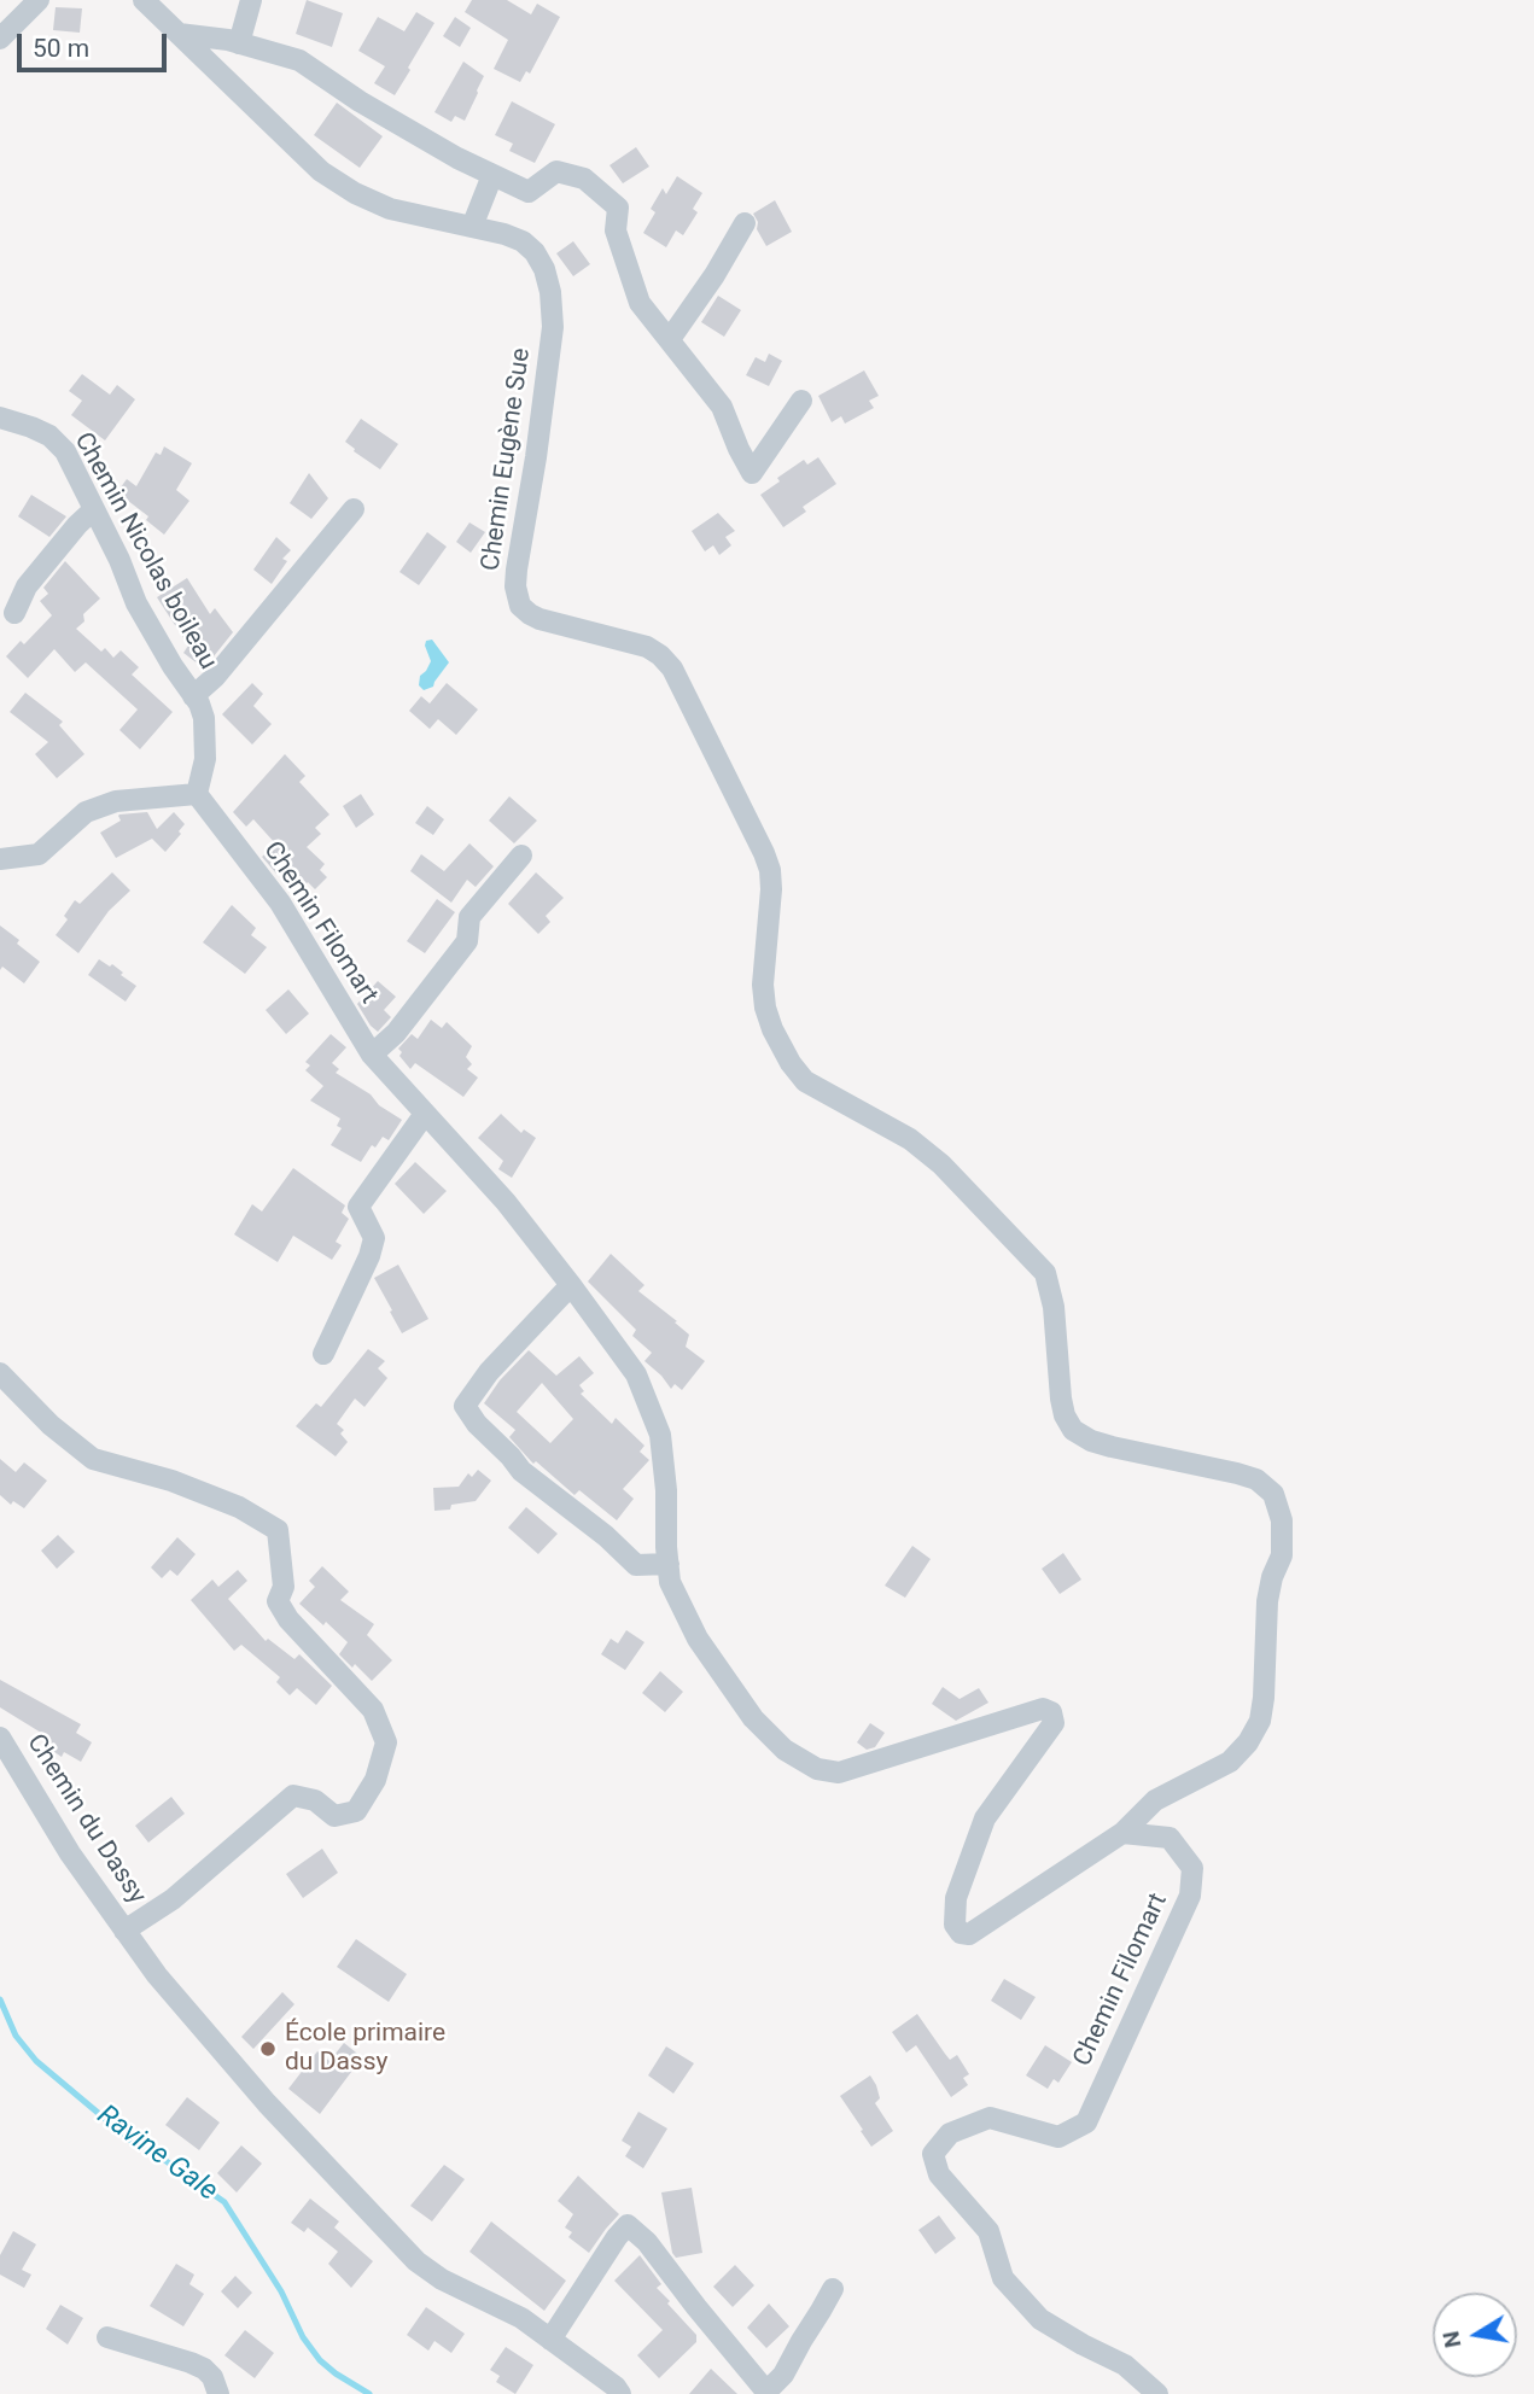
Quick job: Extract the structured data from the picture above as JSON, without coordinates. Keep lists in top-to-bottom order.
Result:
{
  "streets": {
    "street": [
      "Chemin Eugène Sue",
      "Chemin Nicolas boileau",
      "Chemin Filomart",
      "Chemin du Dassy"
    ]
  },
  "crossings": [
    ["Chemin Eugène Sue", "Chemin Filomart"],
    ["Chemin Nicolas boileau", "Chemin Filomart"]
  ],
  "water": ["Ravine Gale"],
  "places": ["École primaire du Dassy"],
  "scale_bar": "50 m",
  "north": "left"
}
